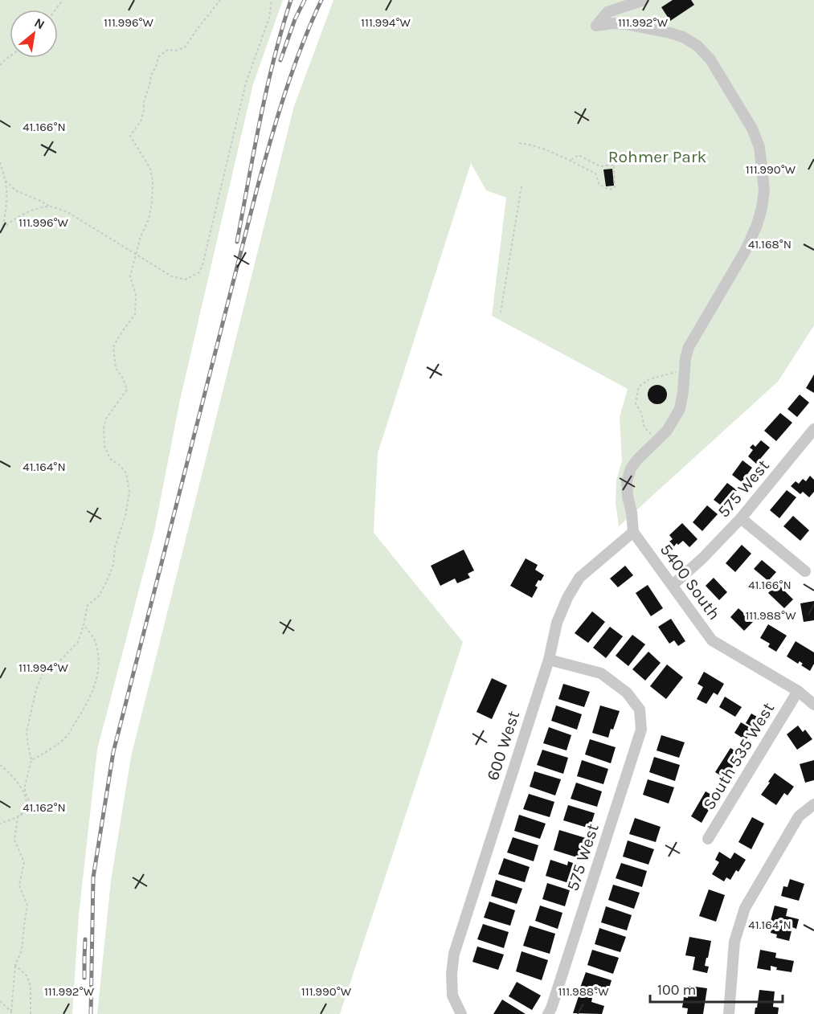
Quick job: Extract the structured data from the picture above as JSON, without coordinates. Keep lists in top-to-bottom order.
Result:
{
  "streets": {
    "street": [
      "575 West",
      "5400 South",
      "600 West",
      "South 535 West"
    ]
  },
  "crossings": [
    ["575 West", "5400 South"],
    ["575 West", "600 West"],
    ["5400 South", "600 West"],
    ["5400 South", "South 535 West"]
  ],
  "parks": ["Rohmer Park"],
  "scale_bar": "100 m",
  "north": "top right",
  "coordinates": [
    "111.994°W",
    "111.992°W",
    "111.996°W",
    "41.166°N",
    "111.990°W",
    "41.168°N",
    "41.164°N",
    "111.988°W",
    "41.162°N"
  ]
}
